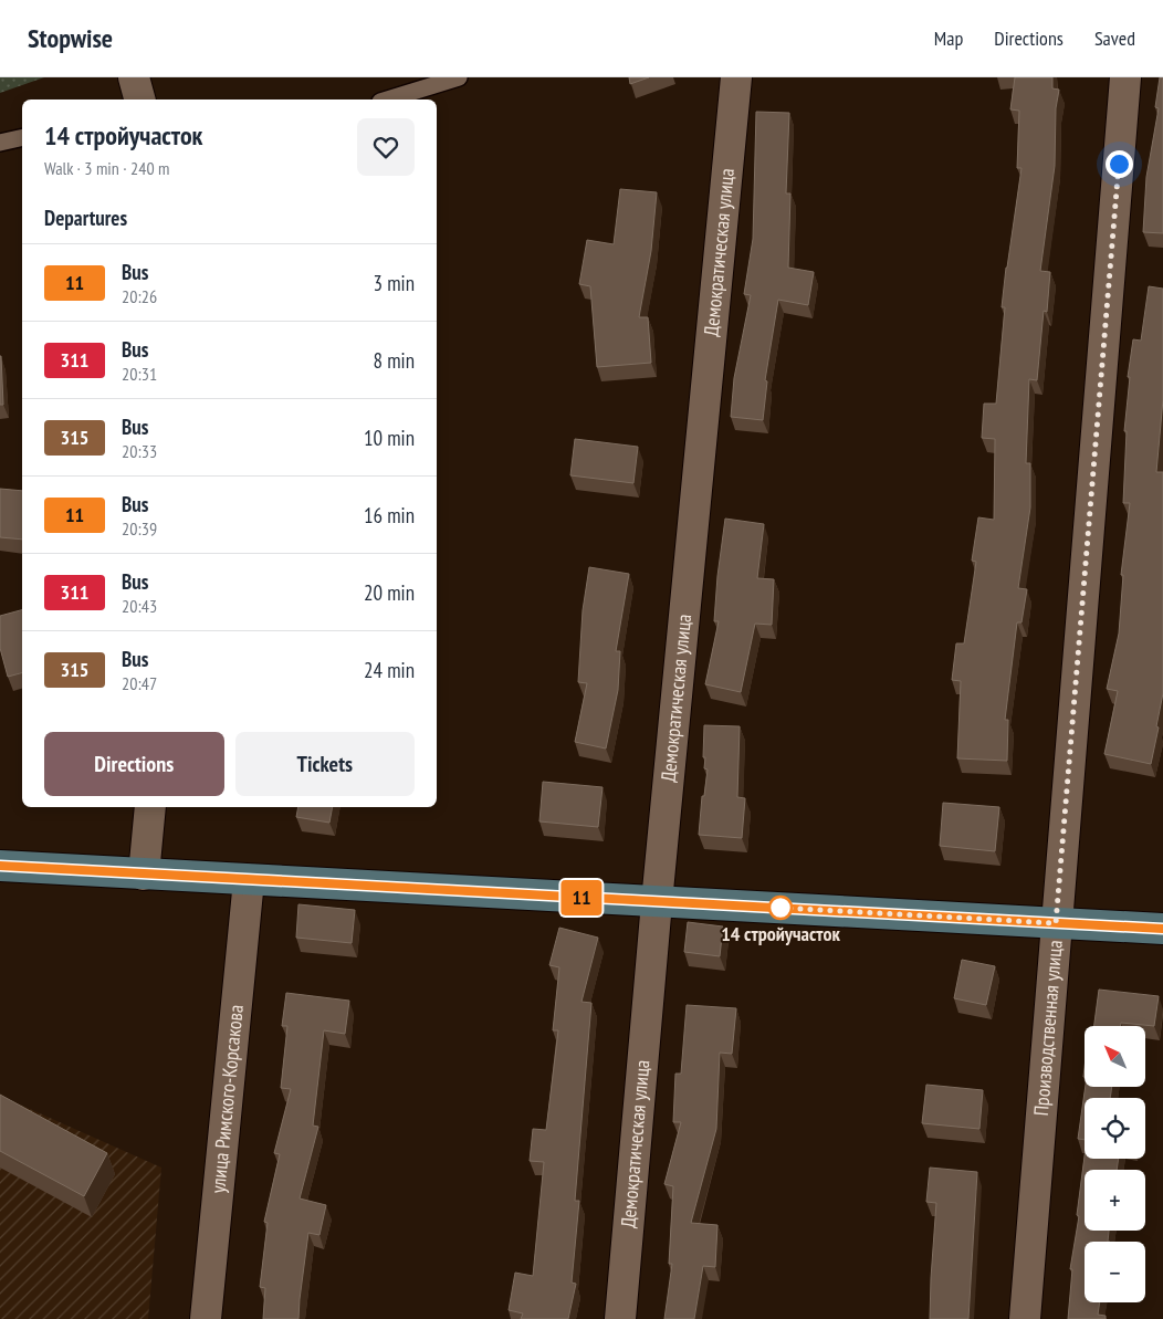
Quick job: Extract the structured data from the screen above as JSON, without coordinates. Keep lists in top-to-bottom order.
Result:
{
  "streets": {
    "street": ["Демократическая улица", "Производственная улица", "улица Римского-Корсакова"]
  },
  "places": ["14 стройучасток"],
  "lines": ["bus line 11"],
  "north": "top left",
  "page": {
    "header": "Stopwise",
    "nav": ["Map", "Directions", "Saved"],
    "on_map": "11",
    "heading": [
      ["14 стройучасток", "Walk · 3 min · 240 m"],
      "Departures"
    ],
    "list": [
      {
        "mark": "11",
        "name": "Bus",
        "note": "20:26",
        "value": "3 min"
      },
      {
        "mark": "311",
        "name": "Bus",
        "note": "20:31",
        "value": "8 min"
      },
      {
        "mark": "315",
        "name": "Bus",
        "note": "20:33",
        "value": "10 min"
      },
      {
        "mark": "11",
        "name": "Bus",
        "note": "20:39",
        "value": "16 min"
      },
      {
        "mark": "311",
        "name": "Bus",
        "note": "20:43",
        "value": "20 min"
      },
      {
        "mark": "315",
        "name": "Bus",
        "note": "20:47",
        "value": "24 min"
      }
    ],
    "buttons": ["Directions", "Tickets"],
    "map_buttons": ["+", "−"]
  }
}
